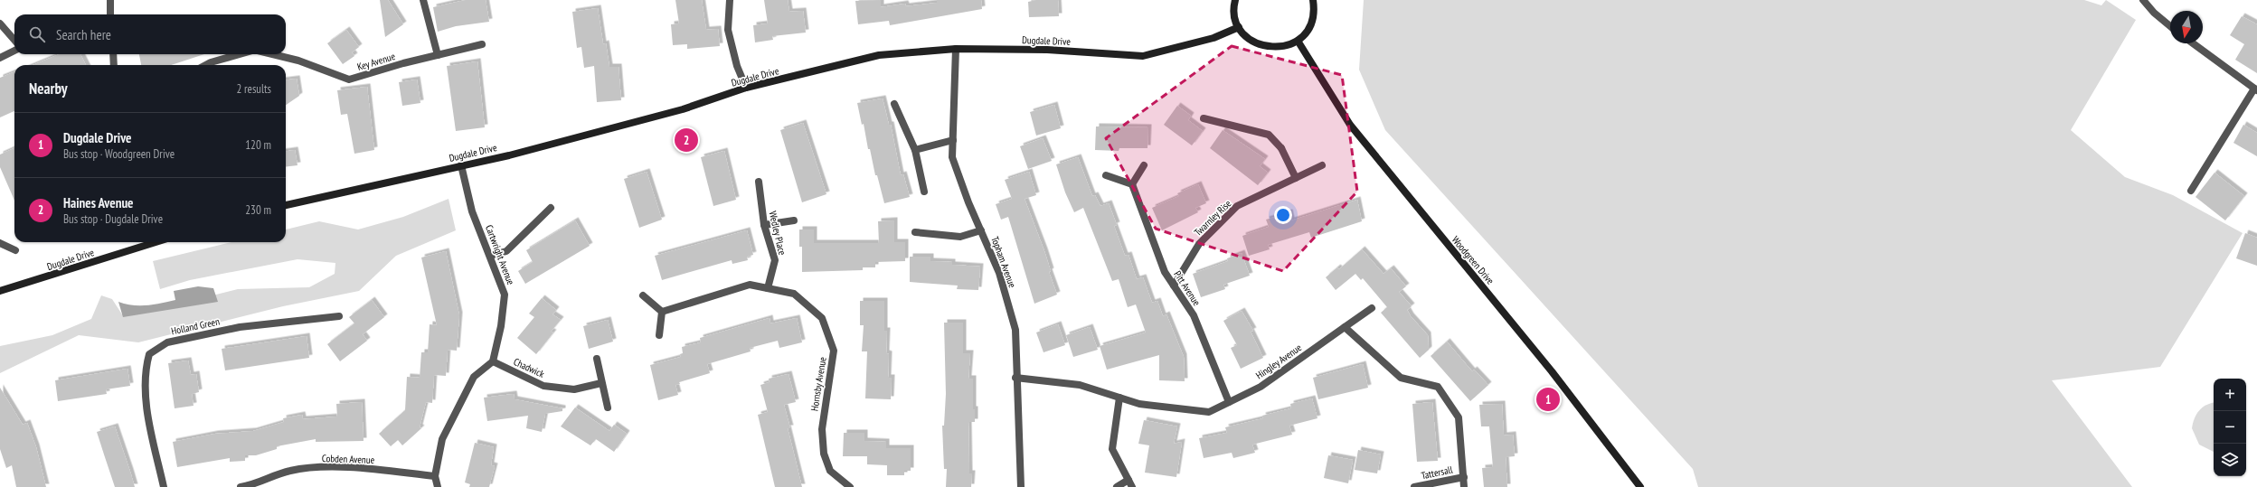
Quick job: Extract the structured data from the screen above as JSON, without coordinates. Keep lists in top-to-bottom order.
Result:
{
  "streets": {
    "street": [
      "Dugdale Drive",
      "Key Avenue",
      "Twarnley Rise",
      "Wedley Place",
      "Cartwright Avenue",
      "Woodgreen Drive",
      "Topham Avenue",
      "Pitt Avenue",
      "Holland Green",
      "Hingley Avenue",
      "Chadwick",
      "Hornsby Avenue",
      "Cobden Avenue",
      "Tattersall"
    ]
  },
  "crossings": [
    ["Dugdale Drive", "Cartwright Avenue"],
    ["Dugdale Drive", "Topham Avenue"],
    ["Twarnley Rise", "Pitt Avenue"],
    ["Wedley Place", "Hornsby Avenue"],
    ["Cartwright Avenue", "Chadwick"],
    ["Topham Avenue", "Hingley Avenue"],
    ["Pitt Avenue", "Hingley Avenue"]
  ],
  "north": "bottom",
  "page": {
    "search": "Search here",
    "heading": ["Nearby", "2 results"],
    "list": [
      {
        "mark": "1",
        "name": "Dugdale Drive",
        "note": "Bus stop · Woodgreen Drive",
        "value": "120 m"
      },
      {
        "mark": "2",
        "name": "Haines Avenue",
        "note": "Bus stop · Dugdale Drive",
        "value": "230 m"
      }
    ],
    "pins": ["2", "1"],
    "map_buttons": ["+", "−"]
  }
}
